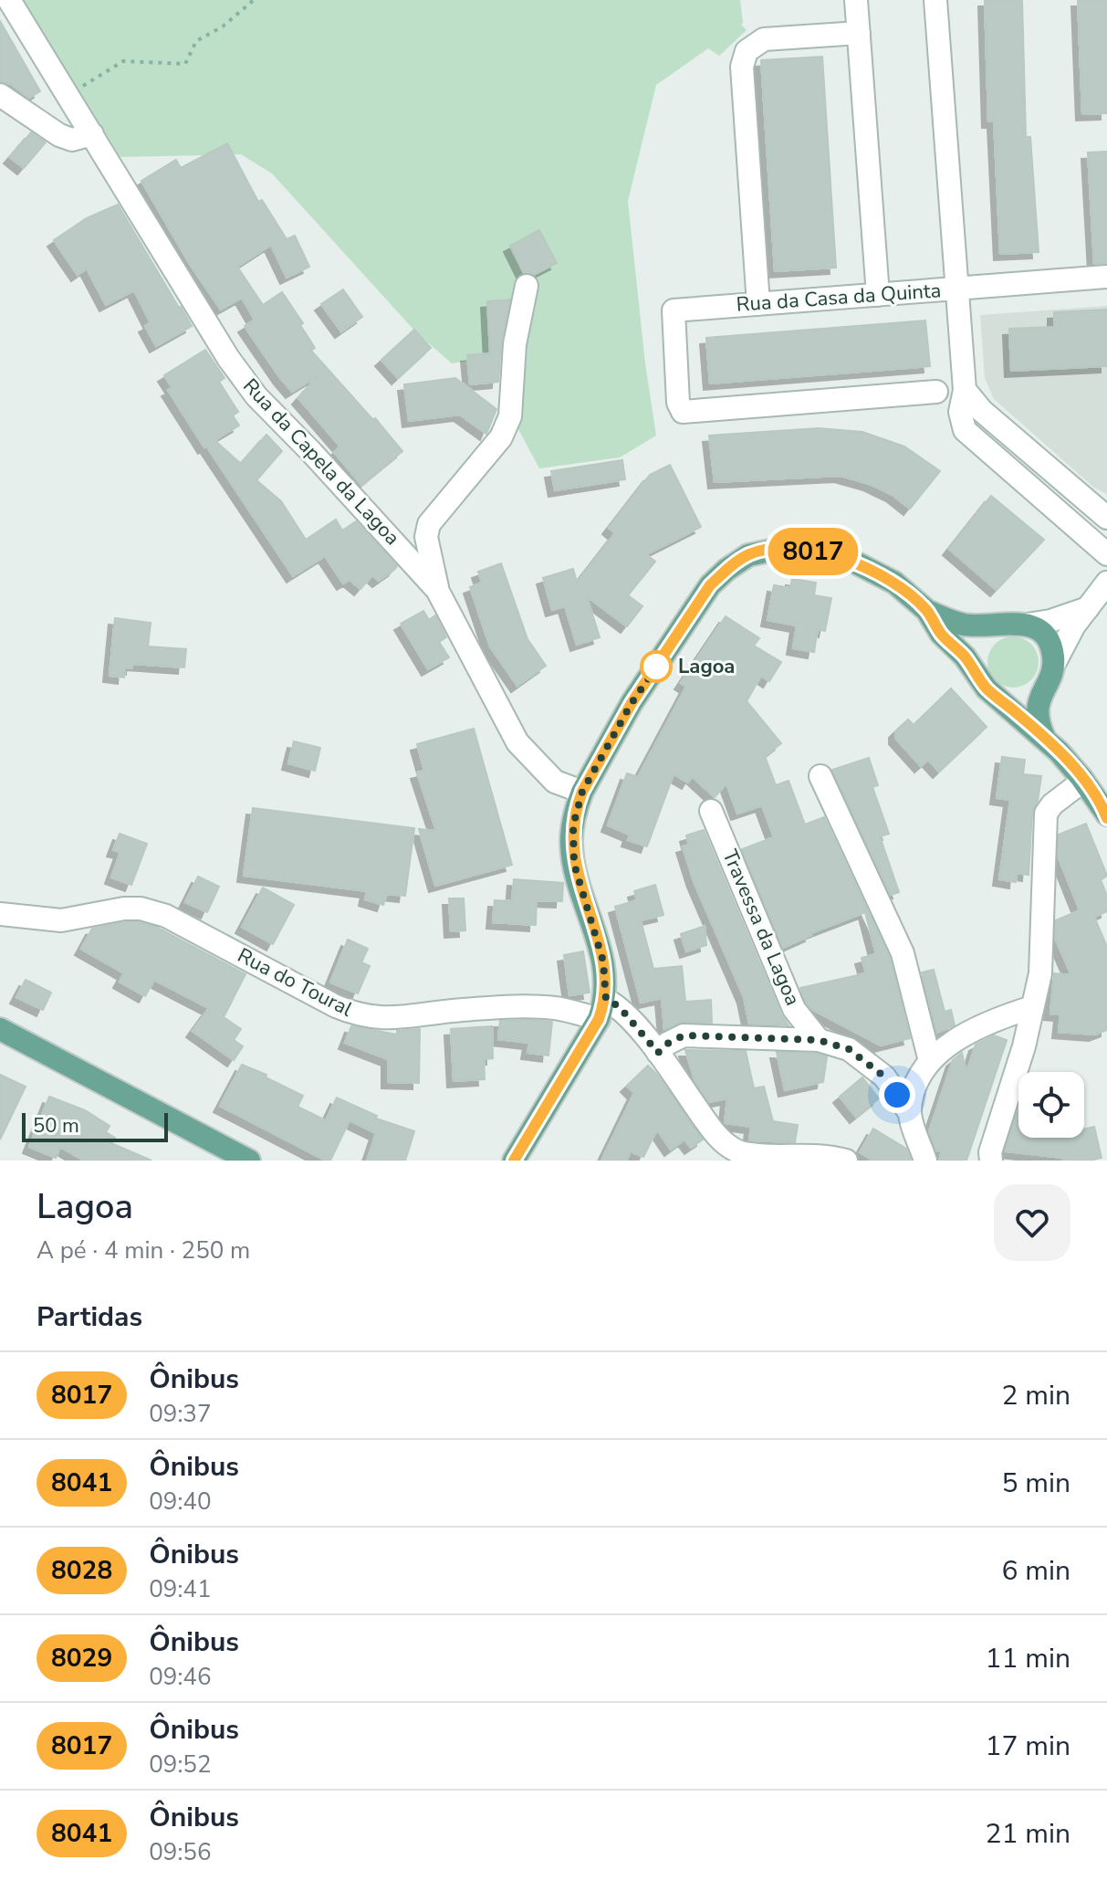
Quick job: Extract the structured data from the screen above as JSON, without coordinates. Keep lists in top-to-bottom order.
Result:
{
  "streets": {
    "street": [
      "Rua da Casa da Quinta",
      "Rua da Capela da Lagoa",
      "Travessa da Lagoa",
      "Rua do Toural"
    ]
  },
  "places": ["Lagoa"],
  "lines": ["bus line 8017"],
  "scale_bar": "50 m",
  "page": {
    "on_map": "8017",
    "scale": "50 m",
    "heading": [
      ["Lagoa", "A pé · 4 min · 250 m"],
      "Partidas"
    ],
    "list": [
      {
        "mark": "8017",
        "name": "Ônibus",
        "note": "09:37",
        "value": "2 min"
      },
      {
        "mark": "8041",
        "name": "Ônibus",
        "note": "09:40",
        "value": "5 min"
      },
      {
        "mark": "8028",
        "name": "Ônibus",
        "note": "09:41",
        "value": "6 min"
      },
      {
        "mark": "8029",
        "name": "Ônibus",
        "note": "09:46",
        "value": "11 min"
      },
      {
        "mark": "8017",
        "name": "Ônibus",
        "note": "09:52",
        "value": "17 min"
      },
      {
        "mark": "8041",
        "name": "Ônibus",
        "note": "09:56",
        "value": "21 min"
      }
    ]
  }
}
